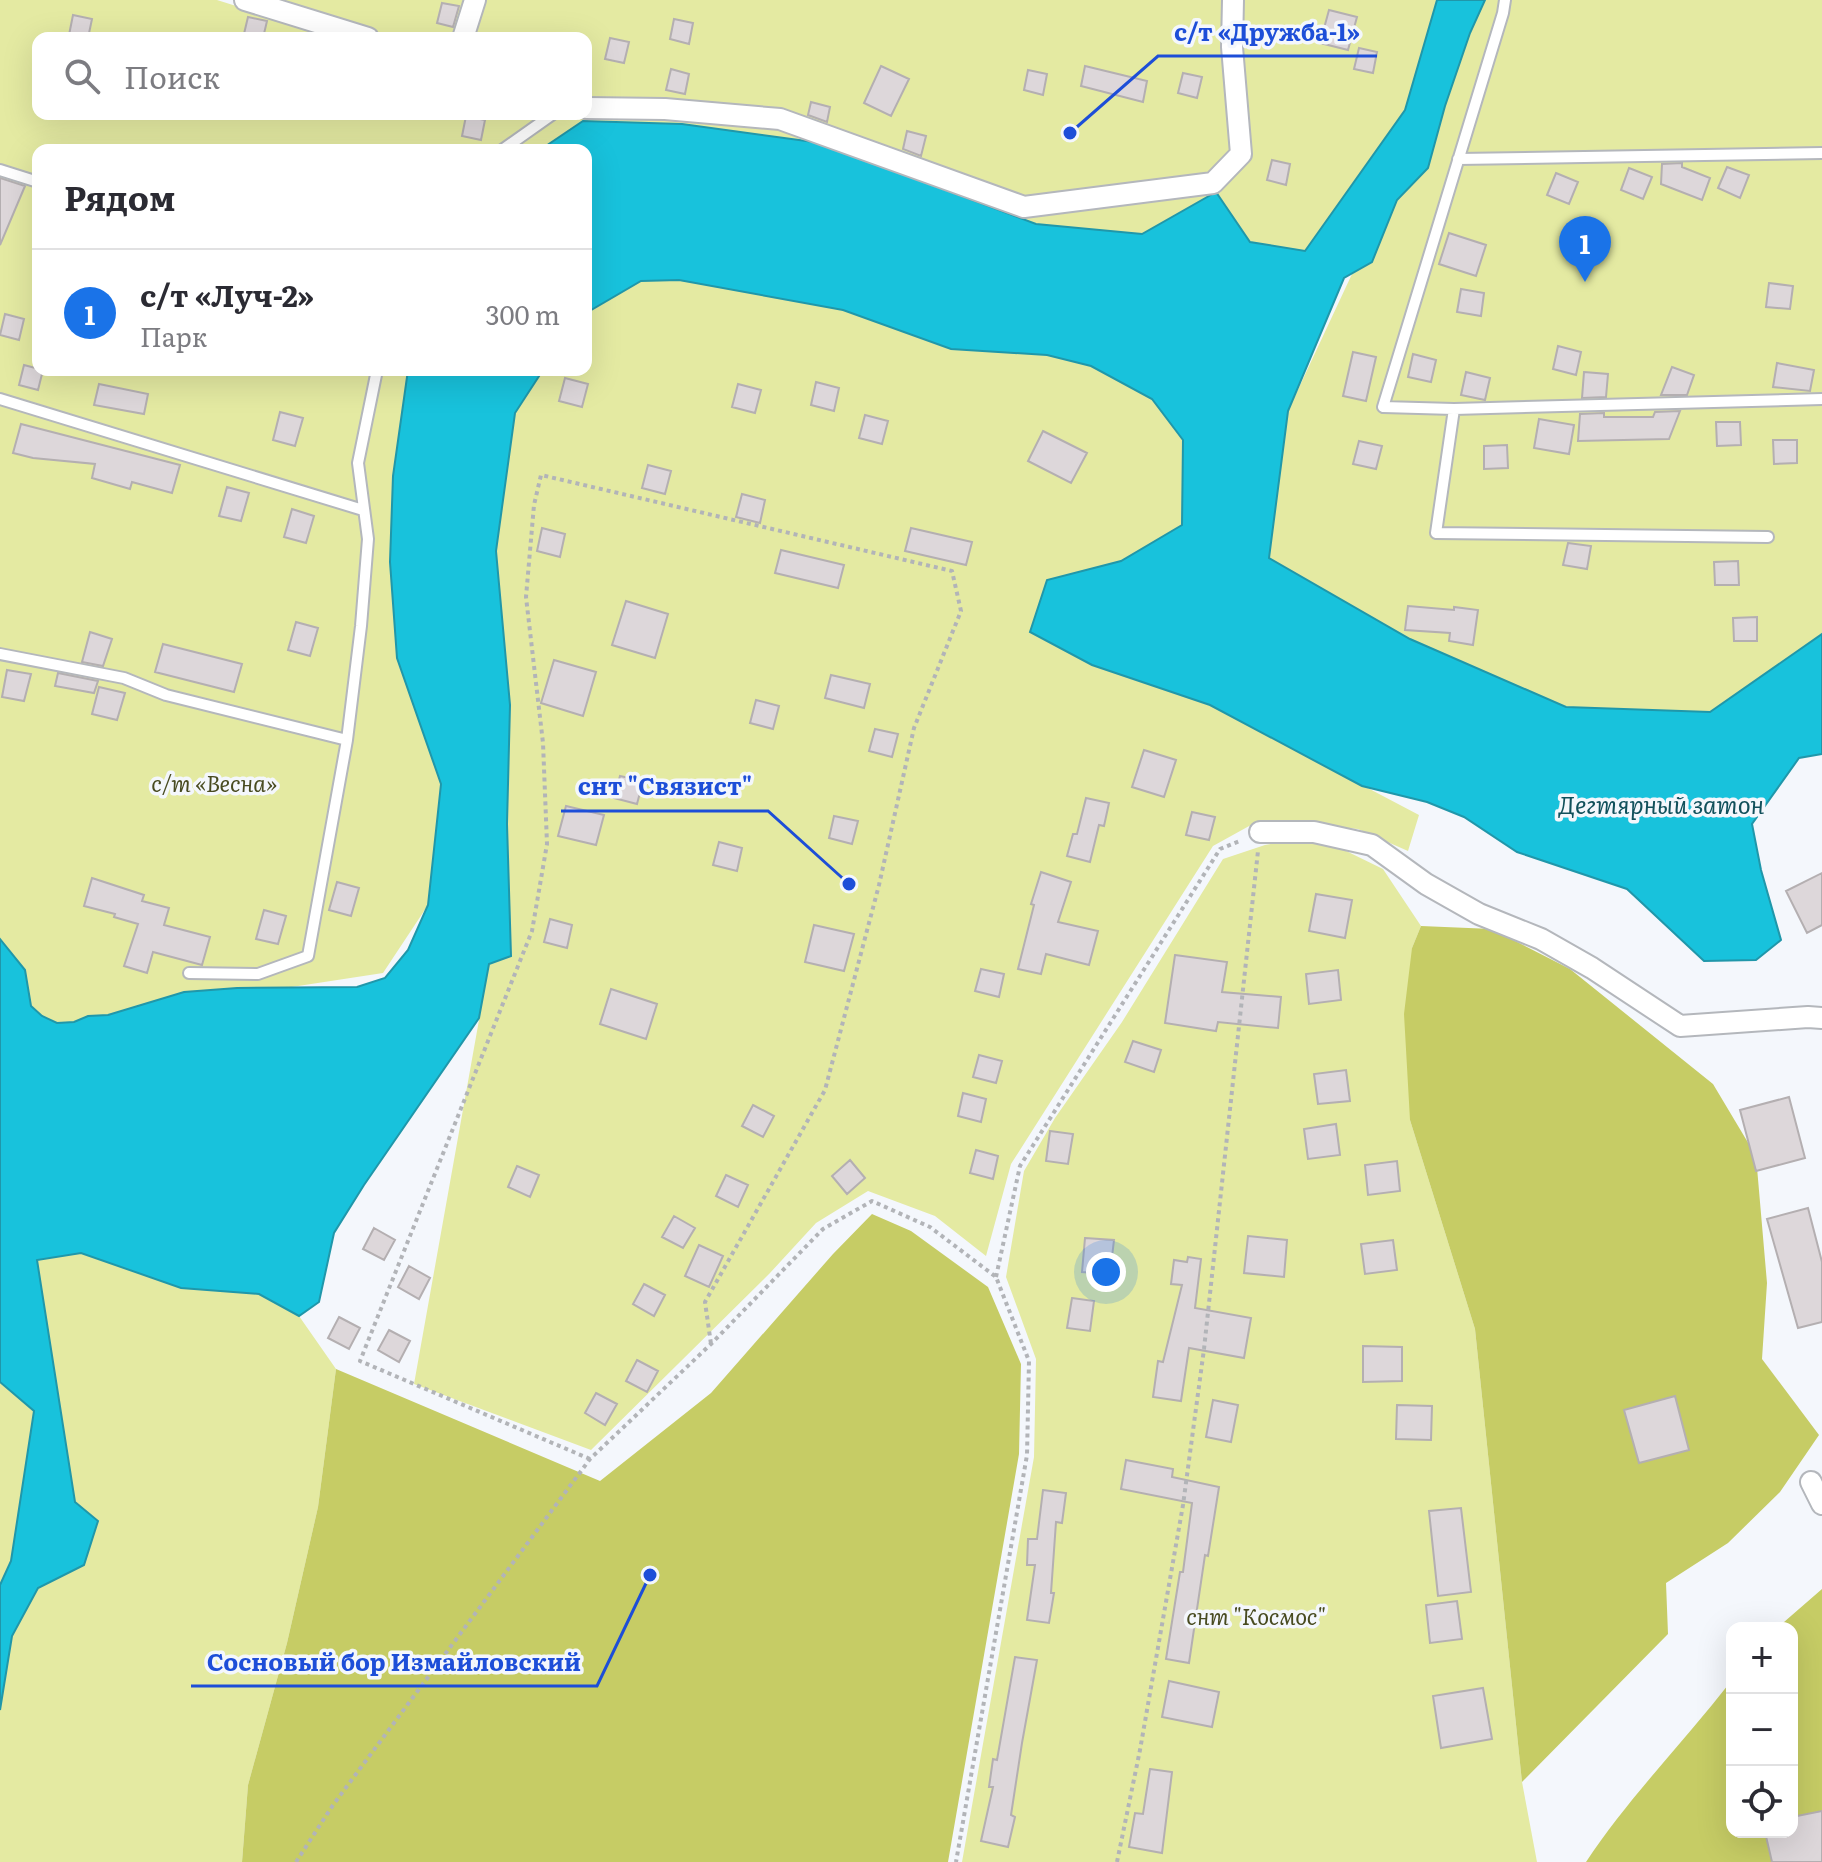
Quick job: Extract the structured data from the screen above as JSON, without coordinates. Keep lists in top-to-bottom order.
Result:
{
  "water": ["Дегтярный затон"],
  "parks": ["с/т «Весна»", "снт \"Космос\""],
  "places": ["с/т «Дружба-1»", "снт \"Связист\"", "Сосновый бор Измайловский"],
  "page": {
    "search": "Поиск",
    "heading": "Рядом",
    "pins": "1",
    "list": [
      {
        "mark": "1",
        "name": "с/т «Луч-2»",
        "note": "Парк",
        "value": "300 m"
      }
    ],
    "map_buttons": ["+", "−"]
  }
}
